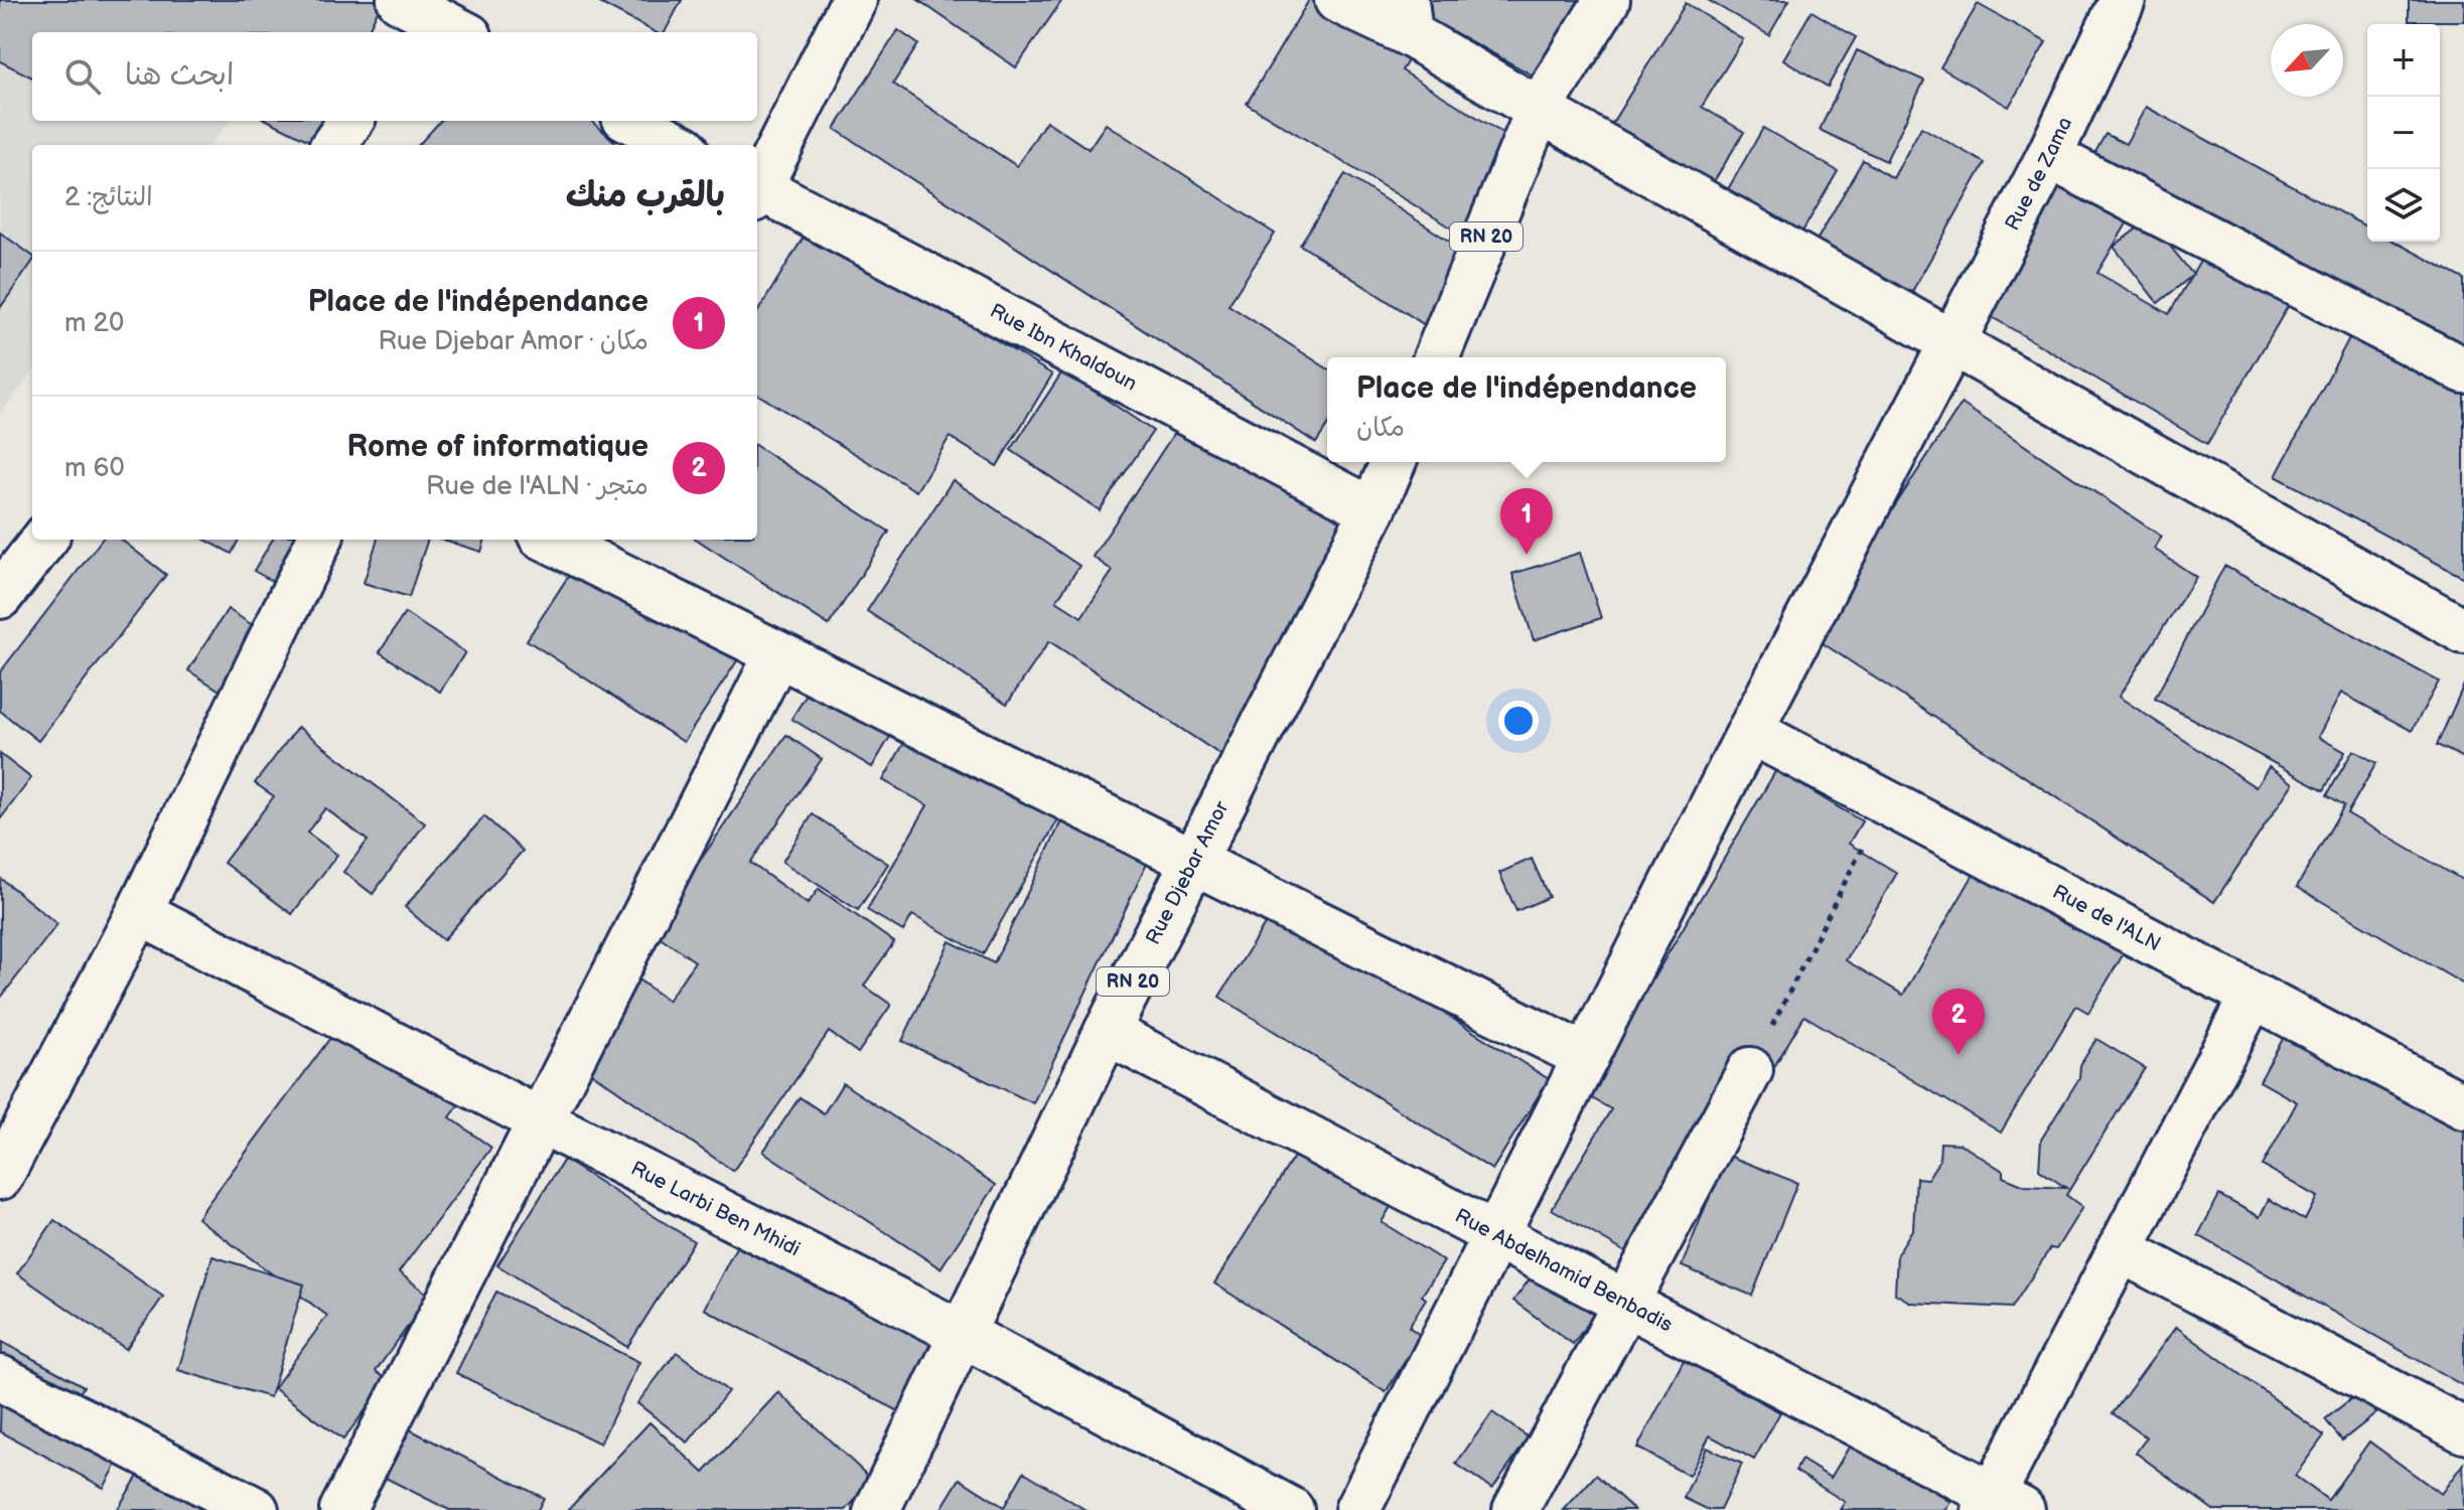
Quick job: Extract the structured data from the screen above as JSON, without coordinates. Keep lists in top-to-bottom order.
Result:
{
  "streets": {
    "street": [
      "Rue de Zama",
      "RN 20",
      "Rue Ibn Khaldoun",
      "Rue Djebar Amor",
      "Rue de l'ALN",
      "Rue Larbi Ben Mhidi",
      "Rue Abdelhamid Benbadis"
    ]
  },
  "crossings": [
    ["Rue de Zama", "Rue de l'ALN"],
    ["Rue de Zama", "Rue Abdelhamid Benbadis"],
    ["Rue Ibn Khaldoun", "Rue Djebar Amor"],
    ["Rue Djebar Amor", "Rue Larbi Ben Mhidi"],
    ["Rue Djebar Amor", "Rue Abdelhamid Benbadis"]
  ],
  "north": "bottom left",
  "page": {
    "map_buttons": ["+", "−"],
    "search": "ابحث هنا",
    "heading": ["بالقرب منك", "النتائج: 2"],
    "list": [
      {
        "mark": "1",
        "name": "Place de l'indépendance",
        "note": "مكان · Rue Djebar Amor",
        "value": "20 m"
      },
      {
        "mark": "2",
        "name": "Rome of informatique",
        "note": "متجر · Rue de l'ALN",
        "value": "60 m"
      }
    ],
    "popup": ["Place de l'indépendance", "مكان"],
    "pins": ["1", "2"]
  }
}
